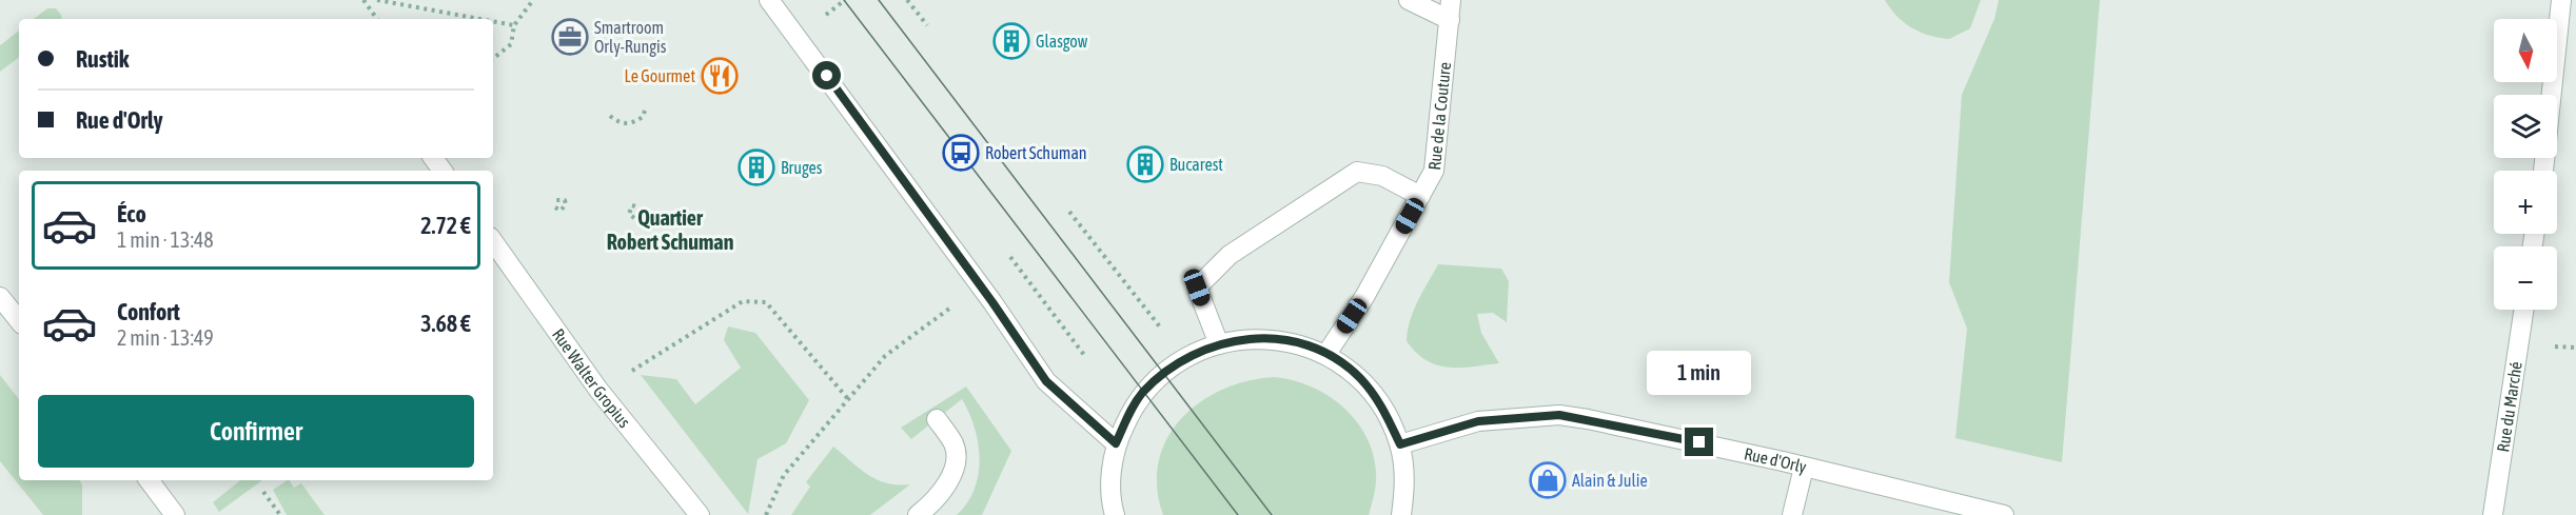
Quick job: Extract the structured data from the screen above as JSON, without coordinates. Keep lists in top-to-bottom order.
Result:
{
  "streets": {
    "street": [
      "Rue de la Couture",
      "Rue Walter Gropius",
      "Rue du Marché",
      "Rue d'Orly"
    ]
  },
  "districts": ["Quartier Robert Schuman"],
  "places": {
    "office": ["Smartroom Orly-Rungis"],
    "building": ["Glasgow", "Bucarest", "Bruges"],
    "restaurant": ["Le Gourmet"],
    "bus stop": ["Robert Schuman"],
    "shop": ["Alain & Julie"]
  },
  "north": "bottom",
  "page": {
    "map_buttons": ["+", "−"],
    "banner": ["Rustik", "Rue d'Orly"],
    "list": [
      {
        "name": "Éco",
        "note": "1 min · 13:48",
        "value": "2.72 €"
      },
      {
        "name": "Confort",
        "note": "2 min · 13:49",
        "value": "3.68 €"
      }
    ],
    "bubble": "1 min",
    "buttons": "Confirmer"
  }
}
